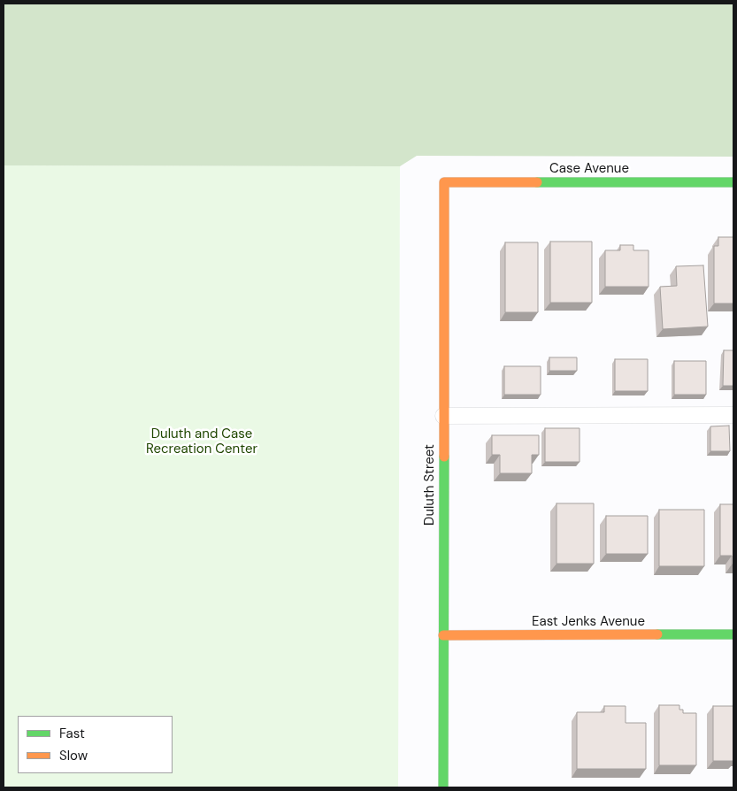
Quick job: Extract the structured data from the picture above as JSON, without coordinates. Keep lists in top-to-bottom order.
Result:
{
  "streets": {
    "street": ["Case Avenue", "Duluth Street", "East Jenks Avenue"]
  },
  "crossings": [
    ["Case Avenue", "Duluth Street"],
    ["Duluth Street", "East Jenks Avenue"]
  ],
  "parks": ["Duluth and Case Recreation Center"],
  "legend": ["Fast", "Slow"]
}
